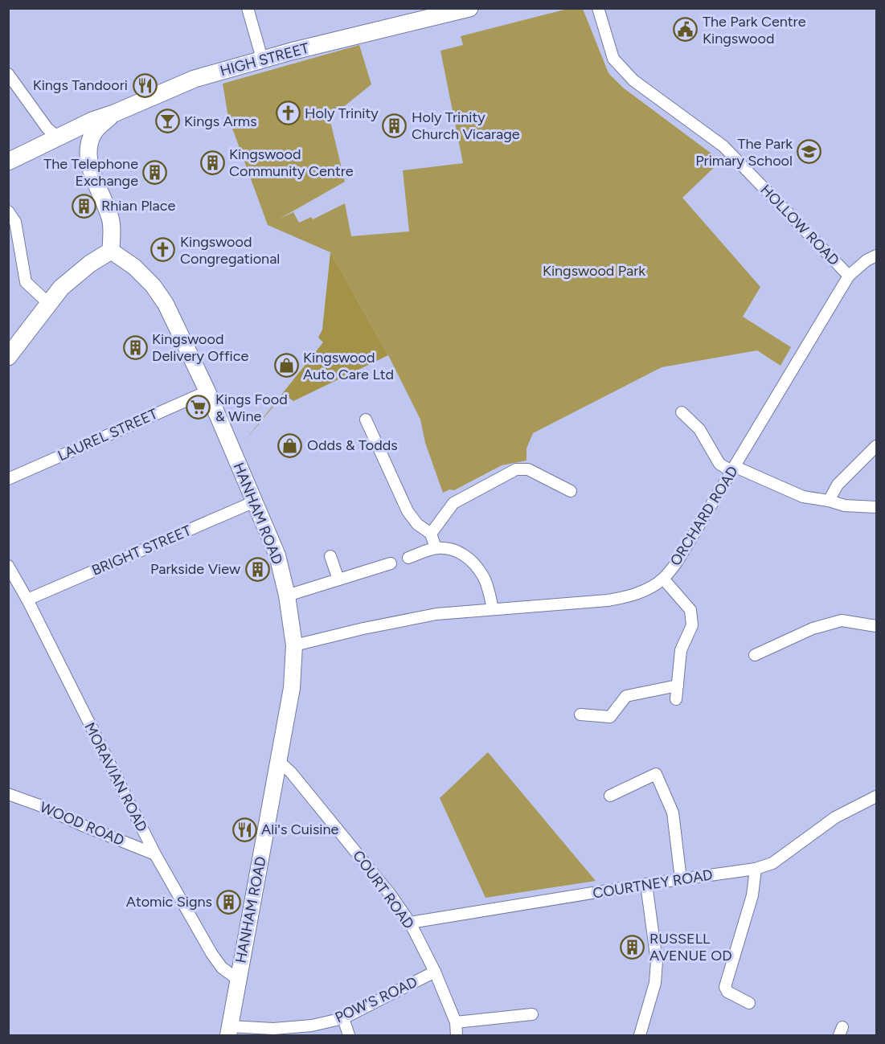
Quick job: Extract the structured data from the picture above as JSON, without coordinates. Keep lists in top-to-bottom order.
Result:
{
  "streets": {
    "main road": ["HIGH STREET", "HANHAM ROAD"],
    "street": [
      "HOLLOW ROAD",
      "LAUREL STREET",
      "ORCHARD ROAD",
      "BRIGHT STREET",
      "MORAVIAN ROAD",
      "WOOD ROAD",
      "COURTNEY ROAD",
      "COURT ROAD",
      "POW'S ROAD"
    ]
  },
  "crossings": [
    ["HOLLOW ROAD", "ORCHARD ROAD"],
    ["LAUREL STREET", "HANHAM ROAD"],
    ["HANHAM ROAD", "ORCHARD ROAD"],
    ["HANHAM ROAD", "BRIGHT STREET"],
    ["HANHAM ROAD", "MORAVIAN ROAD"],
    ["HANHAM ROAD", "COURT ROAD"],
    ["HANHAM ROAD", "POW'S ROAD"],
    ["BRIGHT STREET", "MORAVIAN ROAD"],
    ["MORAVIAN ROAD", "WOOD ROAD"],
    ["COURTNEY ROAD", "COURT ROAD"],
    ["COURT ROAD", "POW'S ROAD"]
  ],
  "parks": ["Kingswood Park"],
  "places": {
    "public building": ["The Park Centre Kingswood"],
    "restaurant": ["Kings Tandoori", "Ali's Cuisine"],
    "church": ["Holy Trinity", "Kingswood Congregational"],
    "bar": ["Kings Arms"],
    "building": [
      "Holy Trinity Church Vicarage",
      "Kingswood Community Centre",
      "The Telephone Exchange",
      "Rhian Place",
      "Kingswood Delivery Office",
      "Parkside View",
      "Atomic Signs",
      "RUSSELL AVENUE OD"
    ],
    "school or university": ["The Park Primary School"],
    "shop": ["Kingswood Auto Care Ltd", "Odds & Todds"],
    "supermarket": ["Kings Food & Wine"]
  }
}
